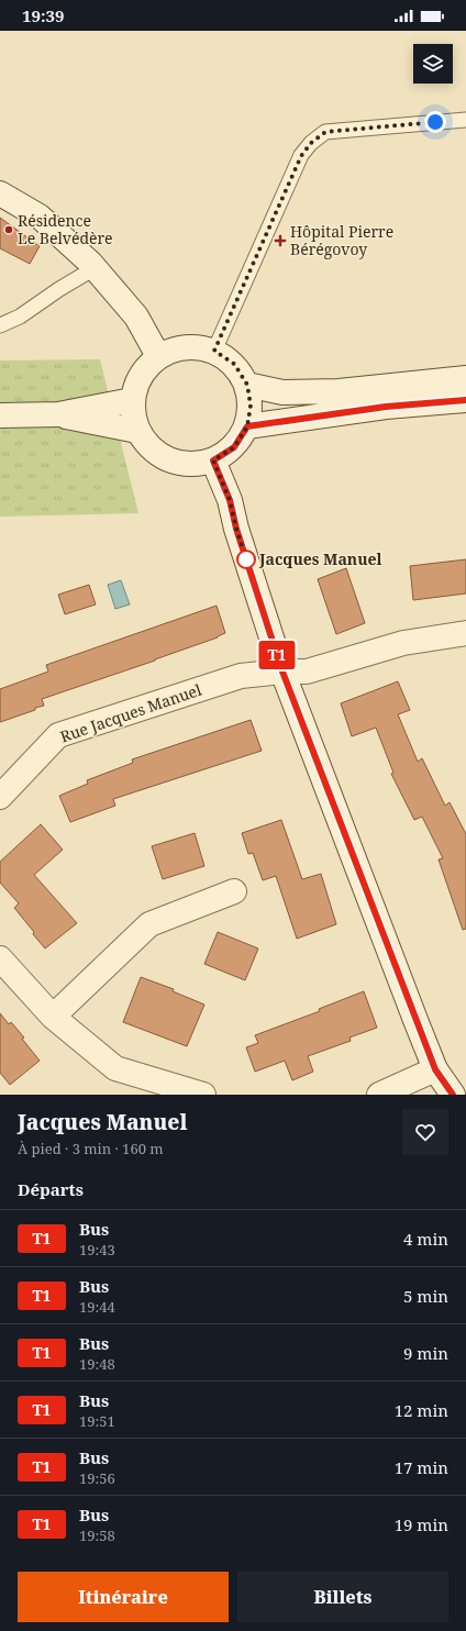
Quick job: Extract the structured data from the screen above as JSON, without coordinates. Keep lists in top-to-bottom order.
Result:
{
  "streets": {
    "street": ["Rue Jacques Manuel"]
  },
  "places": {
    "other": ["Résidence Le Belvédère", "Jacques Manuel"],
    "health": ["Hôpital Pierre Bérégovoy"]
  },
  "lines": ["bus line T1"],
  "page": {
    "status": "19:39",
    "on_map": "T1",
    "heading": [
      ["Jacques Manuel", "À pied · 3 min · 160 m"],
      "Départs"
    ],
    "list": [
      {
        "mark": "T1",
        "name": "Bus",
        "note": "19:43",
        "value": "4 min"
      },
      {
        "mark": "T1",
        "name": "Bus",
        "note": "19:44",
        "value": "5 min"
      },
      {
        "mark": "T1",
        "name": "Bus",
        "note": "19:48",
        "value": "9 min"
      },
      {
        "mark": "T1",
        "name": "Bus",
        "note": "19:51",
        "value": "12 min"
      },
      {
        "mark": "T1",
        "name": "Bus",
        "note": "19:56",
        "value": "17 min"
      },
      {
        "mark": "T1",
        "name": "Bus",
        "note": "19:58",
        "value": "19 min"
      }
    ],
    "buttons": ["Itinéraire", "Billets"]
  }
}
